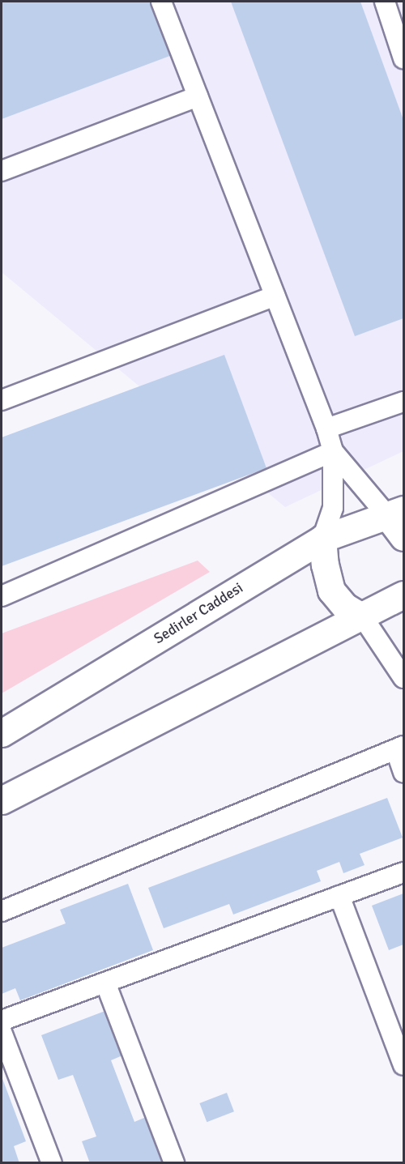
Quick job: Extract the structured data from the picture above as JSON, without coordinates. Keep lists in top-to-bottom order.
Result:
{
  "streets": {
    "main road": ["Sedirler Caddesi"]
  }
}
